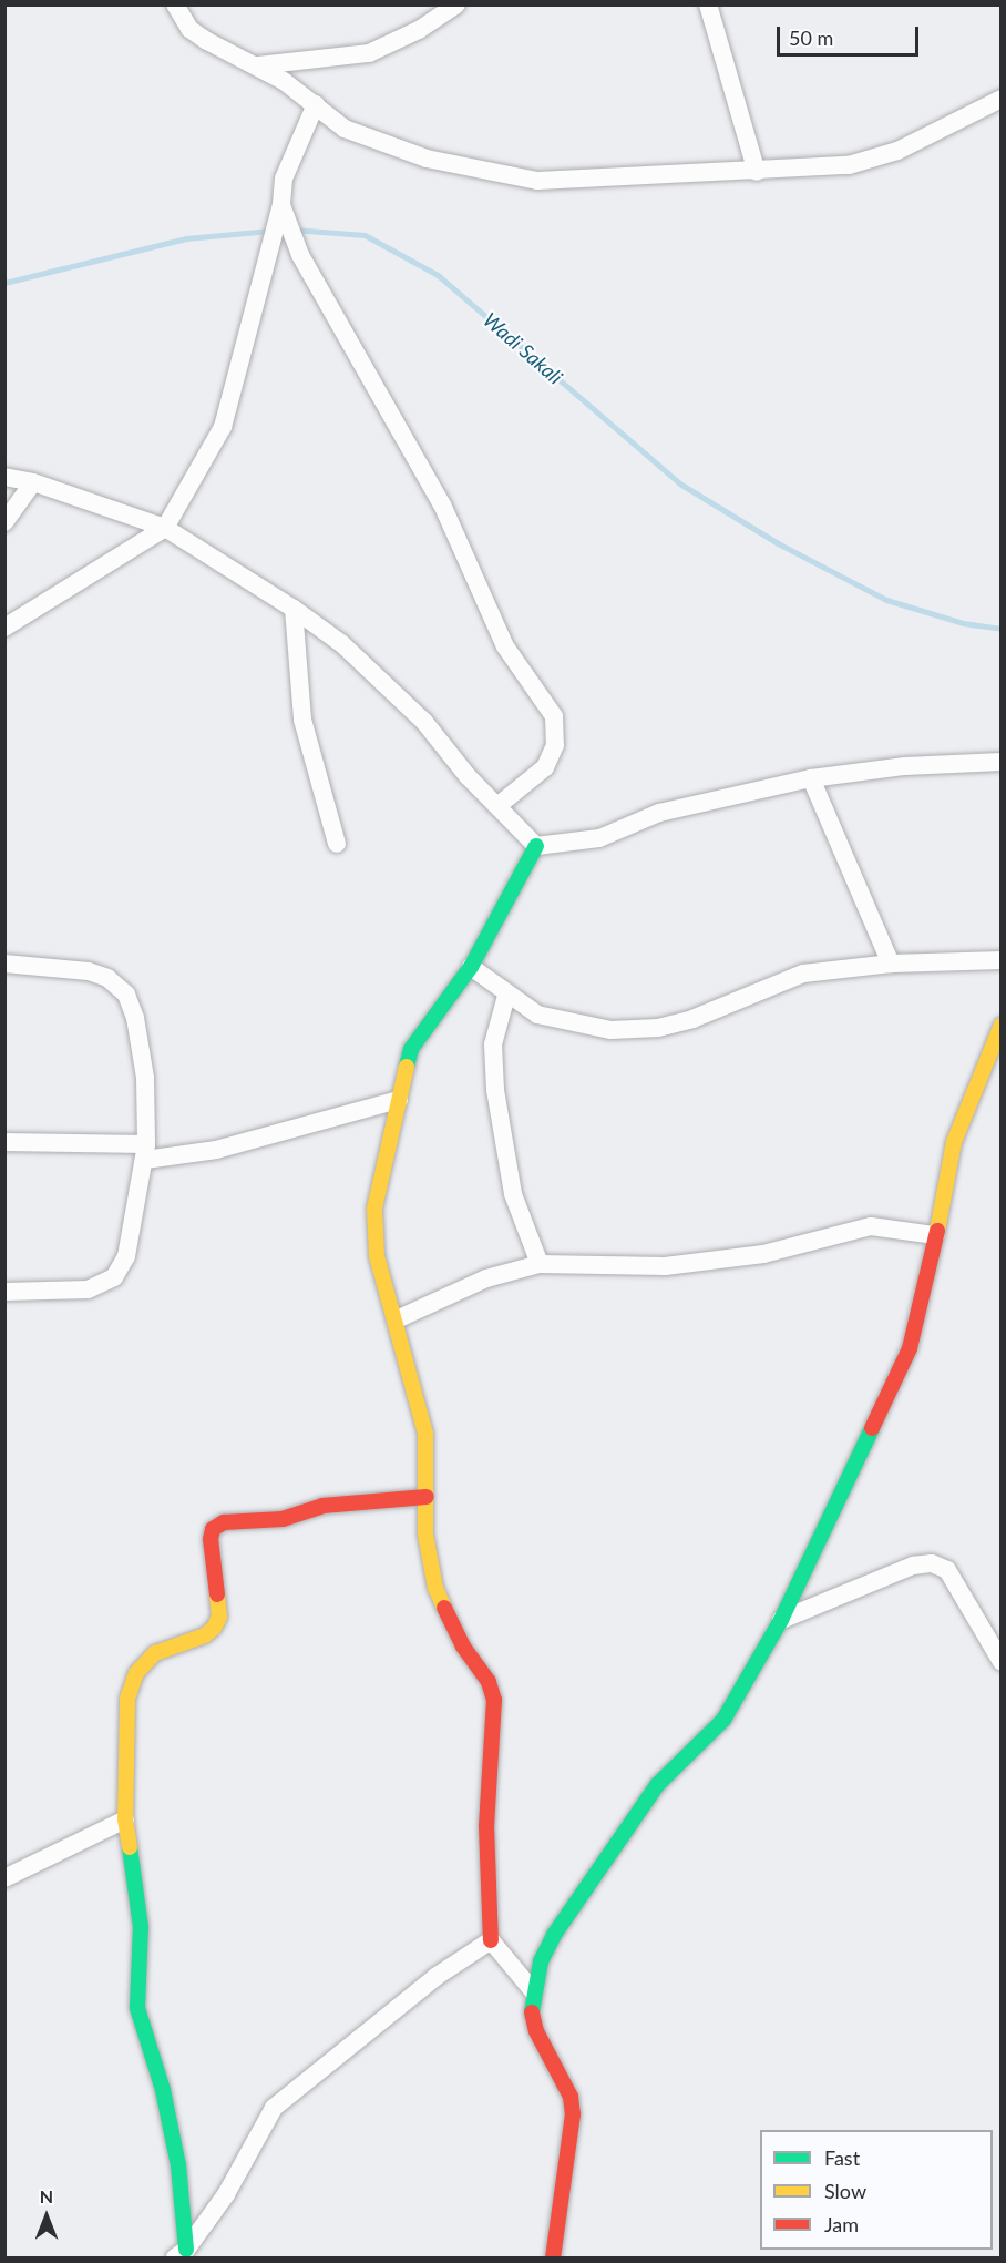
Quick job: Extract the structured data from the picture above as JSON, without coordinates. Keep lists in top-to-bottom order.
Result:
{
  "water": ["Wadi Sakali"],
  "legend": ["Fast", "Slow", "Jam"],
  "scale_bar": "50 m",
  "north": "top"
}
